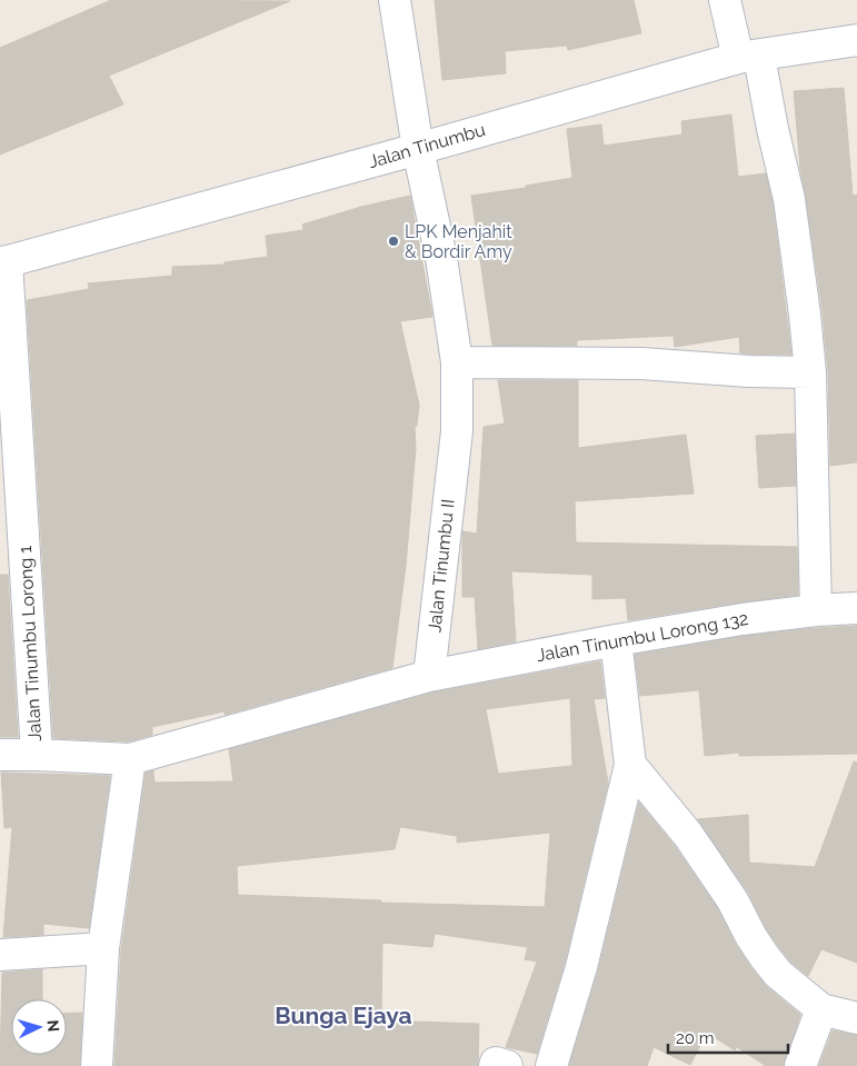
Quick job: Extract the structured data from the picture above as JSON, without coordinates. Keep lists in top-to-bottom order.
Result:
{
  "streets": {
    "street": [
      "Jalan Tinumbu",
      "Jalan Tinumbu II",
      "Jalan Tinumbu Lorong 132",
      "Jalan Tinumbu Lorong 1"
    ]
  },
  "crossings": [
    ["Jalan Tinumbu", "Jalan Tinumbu II"],
    ["Jalan Tinumbu", "Jalan Tinumbu Lorong 1"],
    ["Jalan Tinumbu II", "Jalan Tinumbu Lorong 132"]
  ],
  "districts": ["Bunga Ejaya"],
  "places": ["LPK Menjahit & Bordir Amy"],
  "scale_bar": "20 m",
  "north": "right"
}
